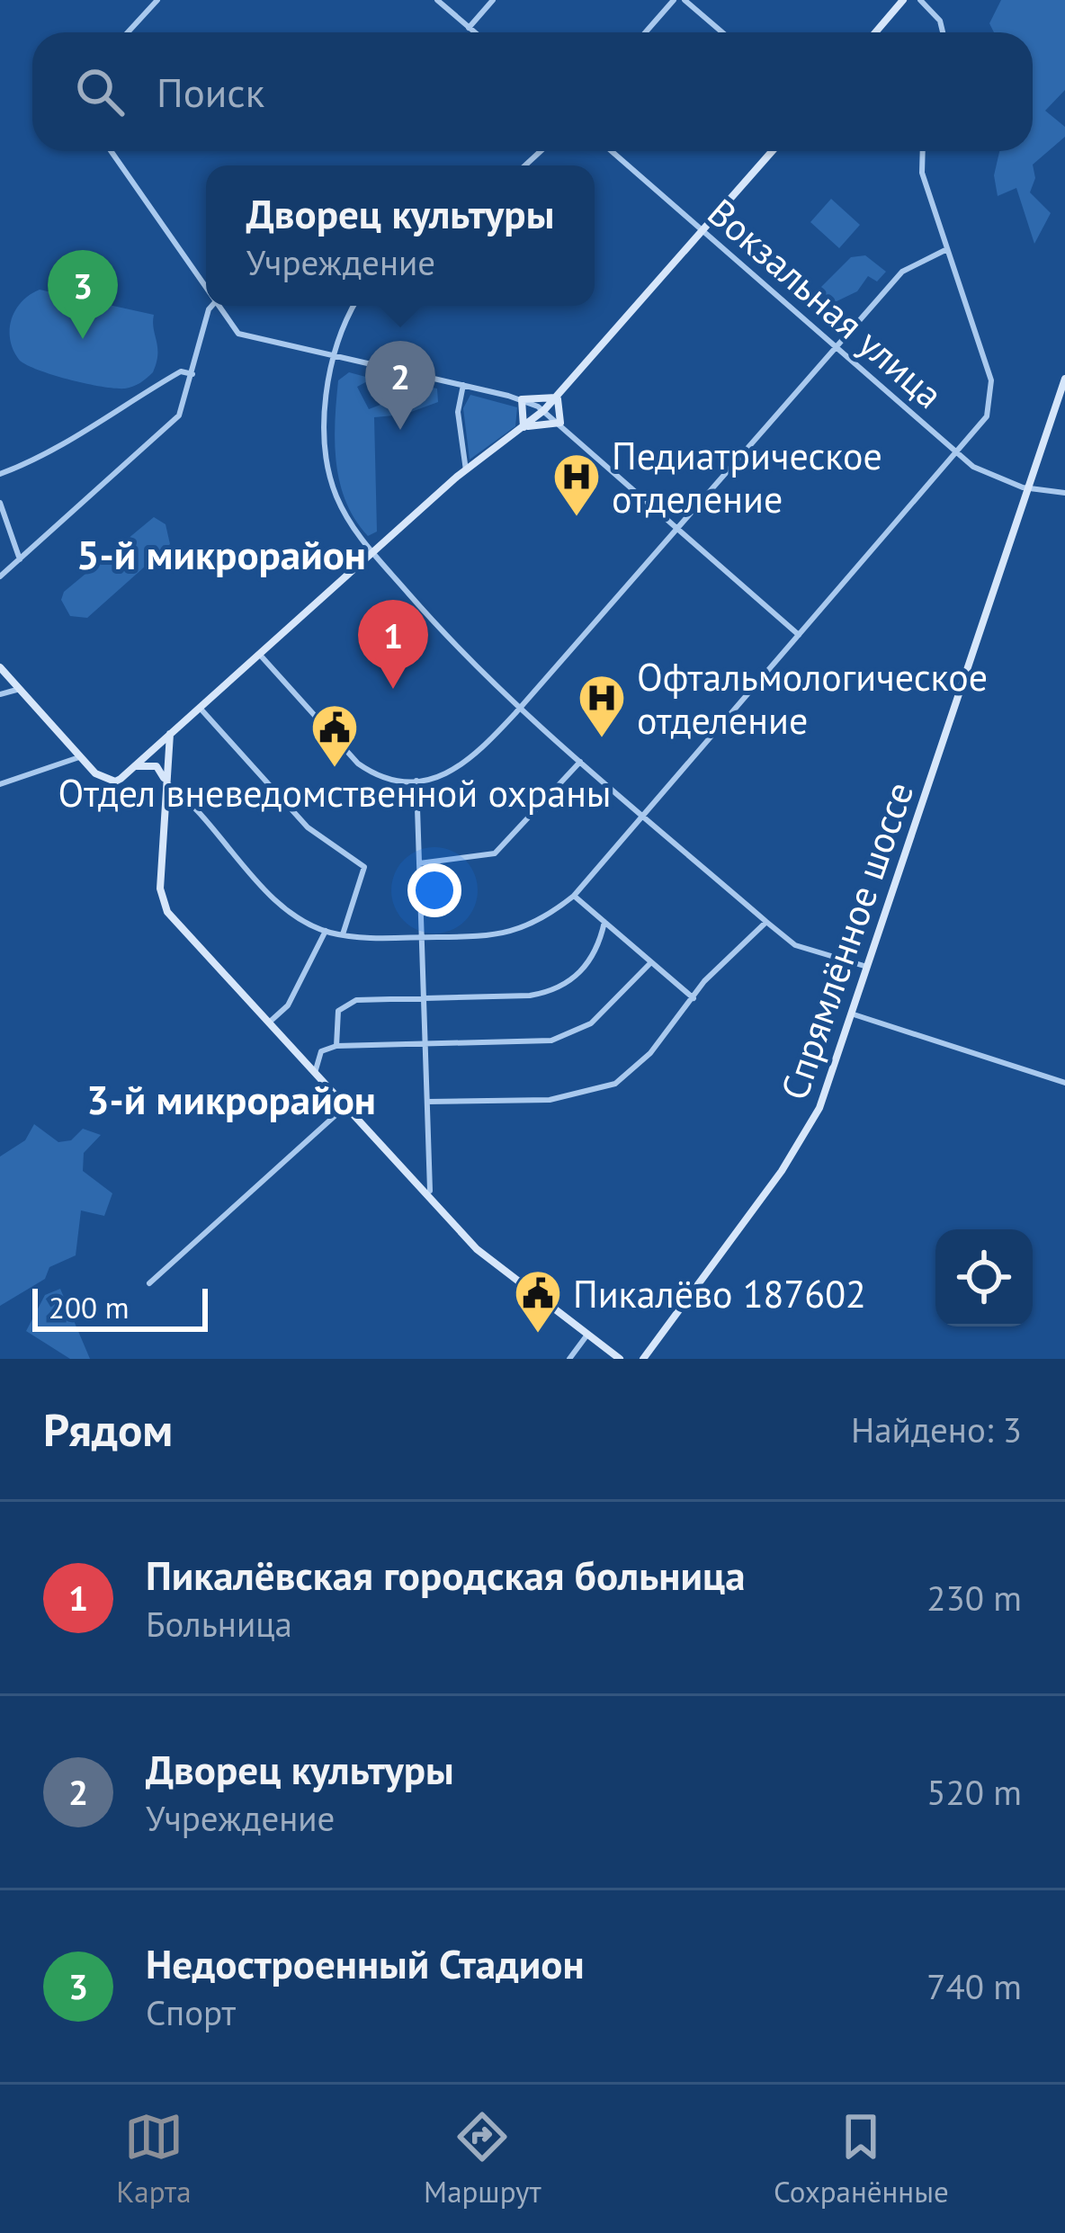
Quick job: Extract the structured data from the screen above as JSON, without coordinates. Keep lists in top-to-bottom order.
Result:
{
  "streets": {
    "street": ["Вокзальная улица", "Спрямлённое шоссе"]
  },
  "crossings": [
    ["Вокзальная улица", "Спрямлённое шоссе"]
  ],
  "districts": ["5-й микрорайон", "3-й микрорайон"],
  "places": {
    "hospital": ["Педиатрическое отделение", "Офтальмологическое отделение"],
    "public building": ["Отдел вневедомственной охраны", "Пикалёво 187602"]
  },
  "scale_bar": "200 m",
  "page": {
    "search": "Поиск",
    "popup": ["Дворец культуры", "Учреждение"],
    "pins": ["3", "2", "1"],
    "scale": "200 m",
    "heading": ["Рядом", "Найдено: 3"],
    "list": [
      {
        "mark": "1",
        "name": "Пикалёвская городская больница",
        "note": "Больница",
        "value": "230 m"
      },
      {
        "mark": "2",
        "name": "Дворец культуры",
        "note": "Учреждение",
        "value": "520 m"
      },
      {
        "mark": "3",
        "name": "Недостроенный Стадион",
        "note": "Спорт",
        "value": "740 m"
      }
    ],
    "nav": ["Карта", "Маршрут", "Сохранённые"]
  }
}
